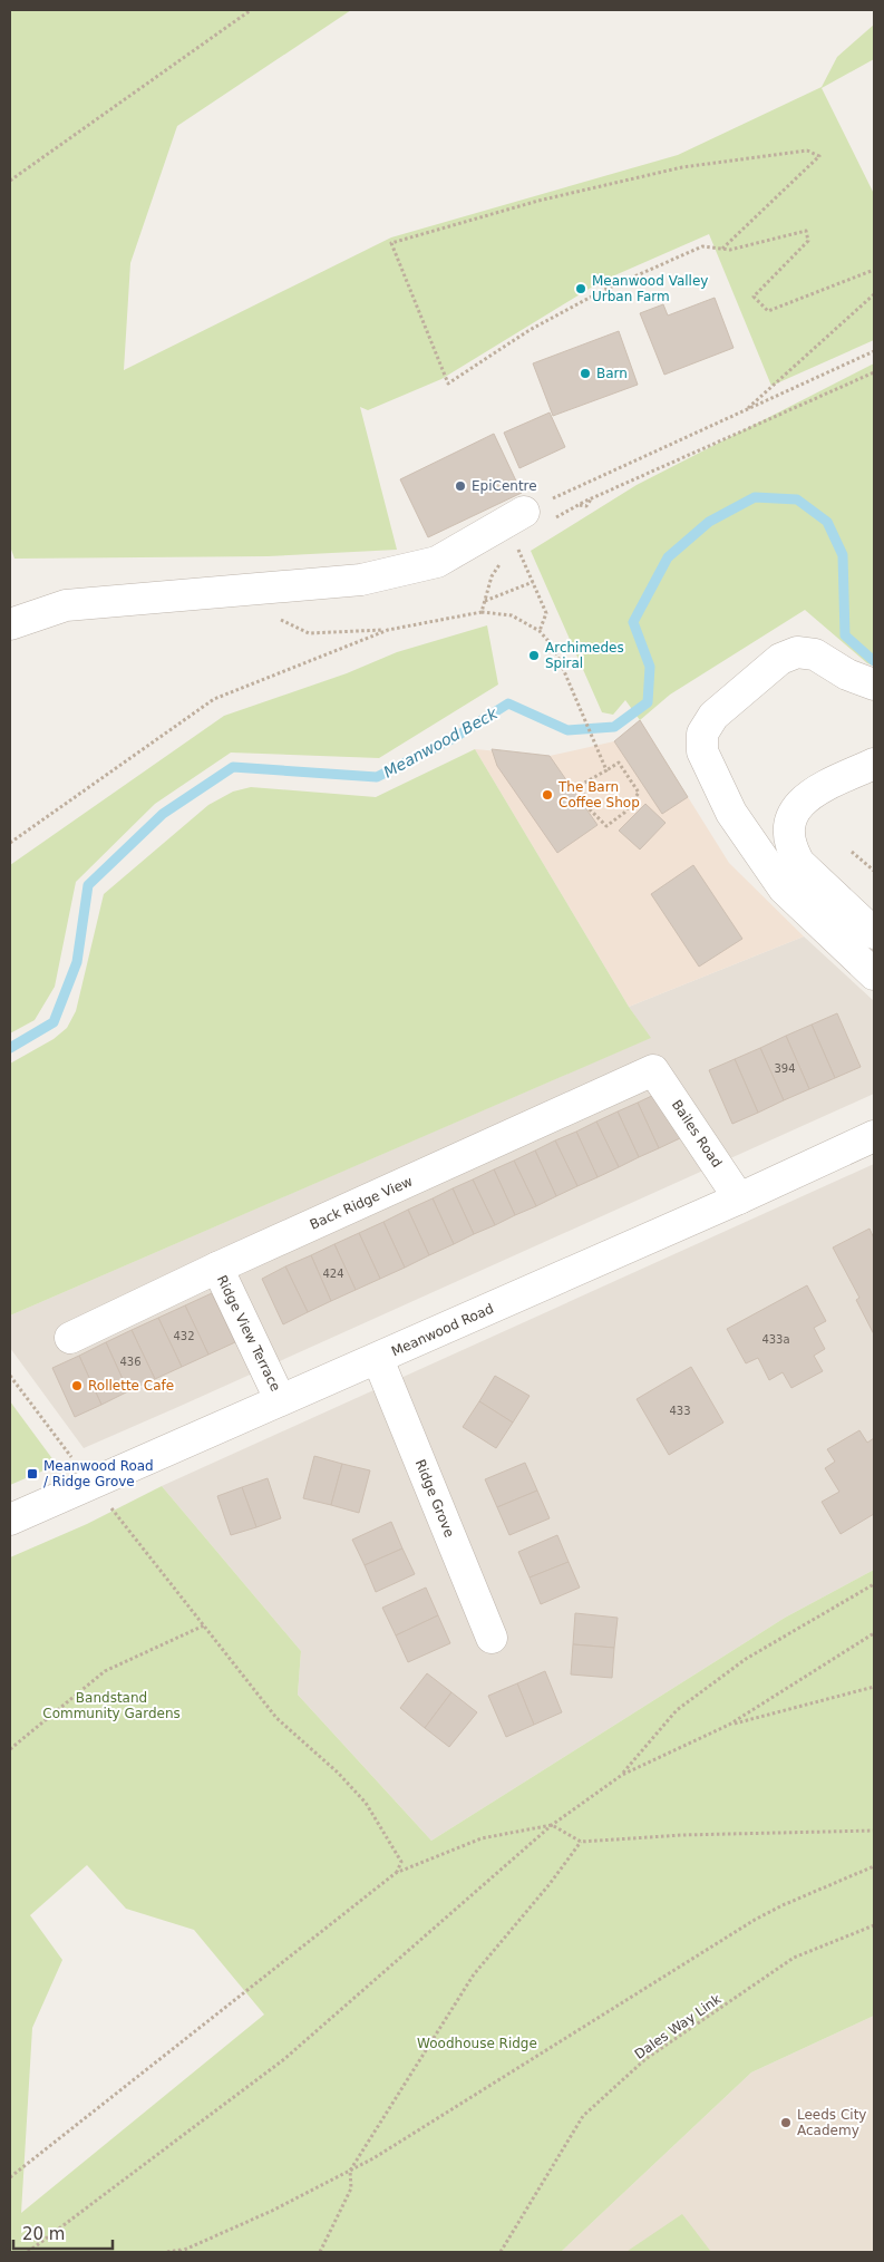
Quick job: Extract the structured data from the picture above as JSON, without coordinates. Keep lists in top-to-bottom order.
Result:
{
  "streets": {
    "street": [
      "Bailes Road",
      "Back Ridge View",
      "Meanwood Road",
      "Ridge View Terrace",
      "Ridge Grove"
    ],
    "path": ["Dales Way Link"]
  },
  "crossings": [
    ["Bailes Road", "Back Ridge View"],
    ["Bailes Road", "Meanwood Road"],
    ["Back Ridge View", "Ridge View Terrace"],
    ["Meanwood Road", "Ridge View Terrace"],
    ["Meanwood Road", "Ridge Grove"]
  ],
  "water": ["Meanwood Beck"],
  "parks": ["Bandstand Community Gardens", "Woodhouse Ridge"],
  "places": {
    "other": [
      "Meanwood Valley Urban Farm",
      "Barn",
      "EpiCentre",
      "Archimedes Spiral",
      "The Barn Coffee Shop",
      "Rollette Cafe",
      "Leeds City Academy"
    ],
    "transit": ["Meanwood Road / Ridge Grove"]
  },
  "house_numbers": [
    "394",
    "424",
    "432",
    "433a",
    "436",
    "433"
  ],
  "scale_bar": "20 m"
}
